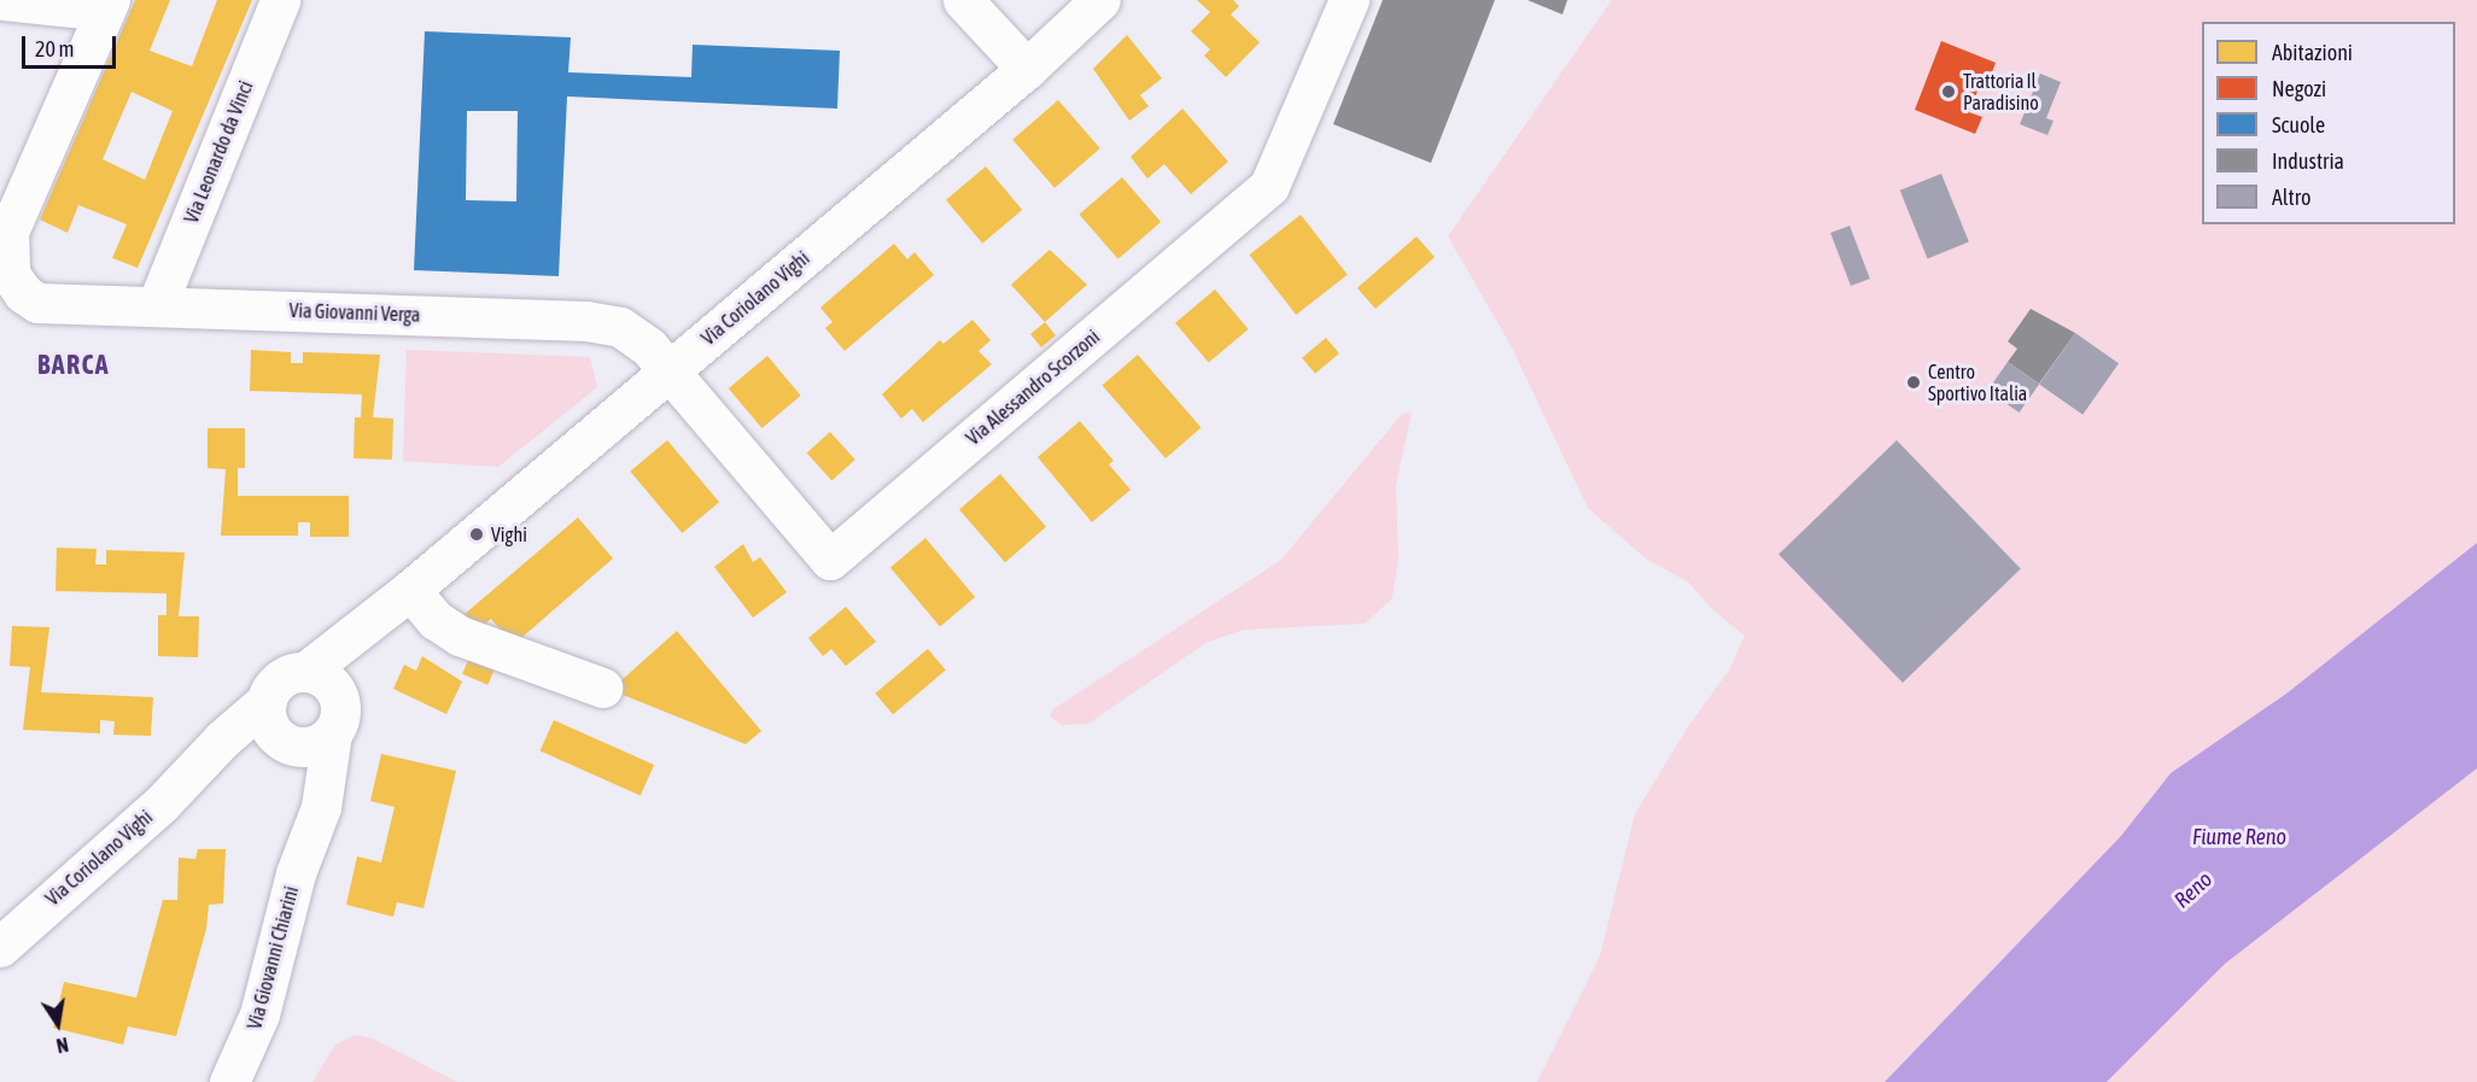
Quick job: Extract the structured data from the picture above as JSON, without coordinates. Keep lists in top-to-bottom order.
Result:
{
  "streets": {
    "street": [
      "Via Leonardo da Vinci",
      "Via Coriolano Vighi",
      "Via Giovanni Verga",
      "Via Alessandro Scorzoni",
      "Via Giovanni Chiarini"
    ]
  },
  "crossings": [
    ["Via Leonardo da Vinci", "Via Giovanni Verga"],
    ["Via Coriolano Vighi", "Via Giovanni Verga"],
    ["Via Coriolano Vighi", "Via Alessandro Scorzoni"],
    ["Via Coriolano Vighi", "Via Giovanni Chiarini"],
    ["Via Giovanni Verga", "Via Alessandro Scorzoni"]
  ],
  "districts": ["BARCA"],
  "water": ["Fiume Reno", "Reno"],
  "places": ["Trattoria Il Paradisino", "Centro Sportivo Italia", "Vighi"],
  "legend": [
    "Abitazioni",
    "Negozi",
    "Scuole",
    "Industria",
    "Altro"
  ],
  "scale_bar": "20 m",
  "north": "bottom"
}
